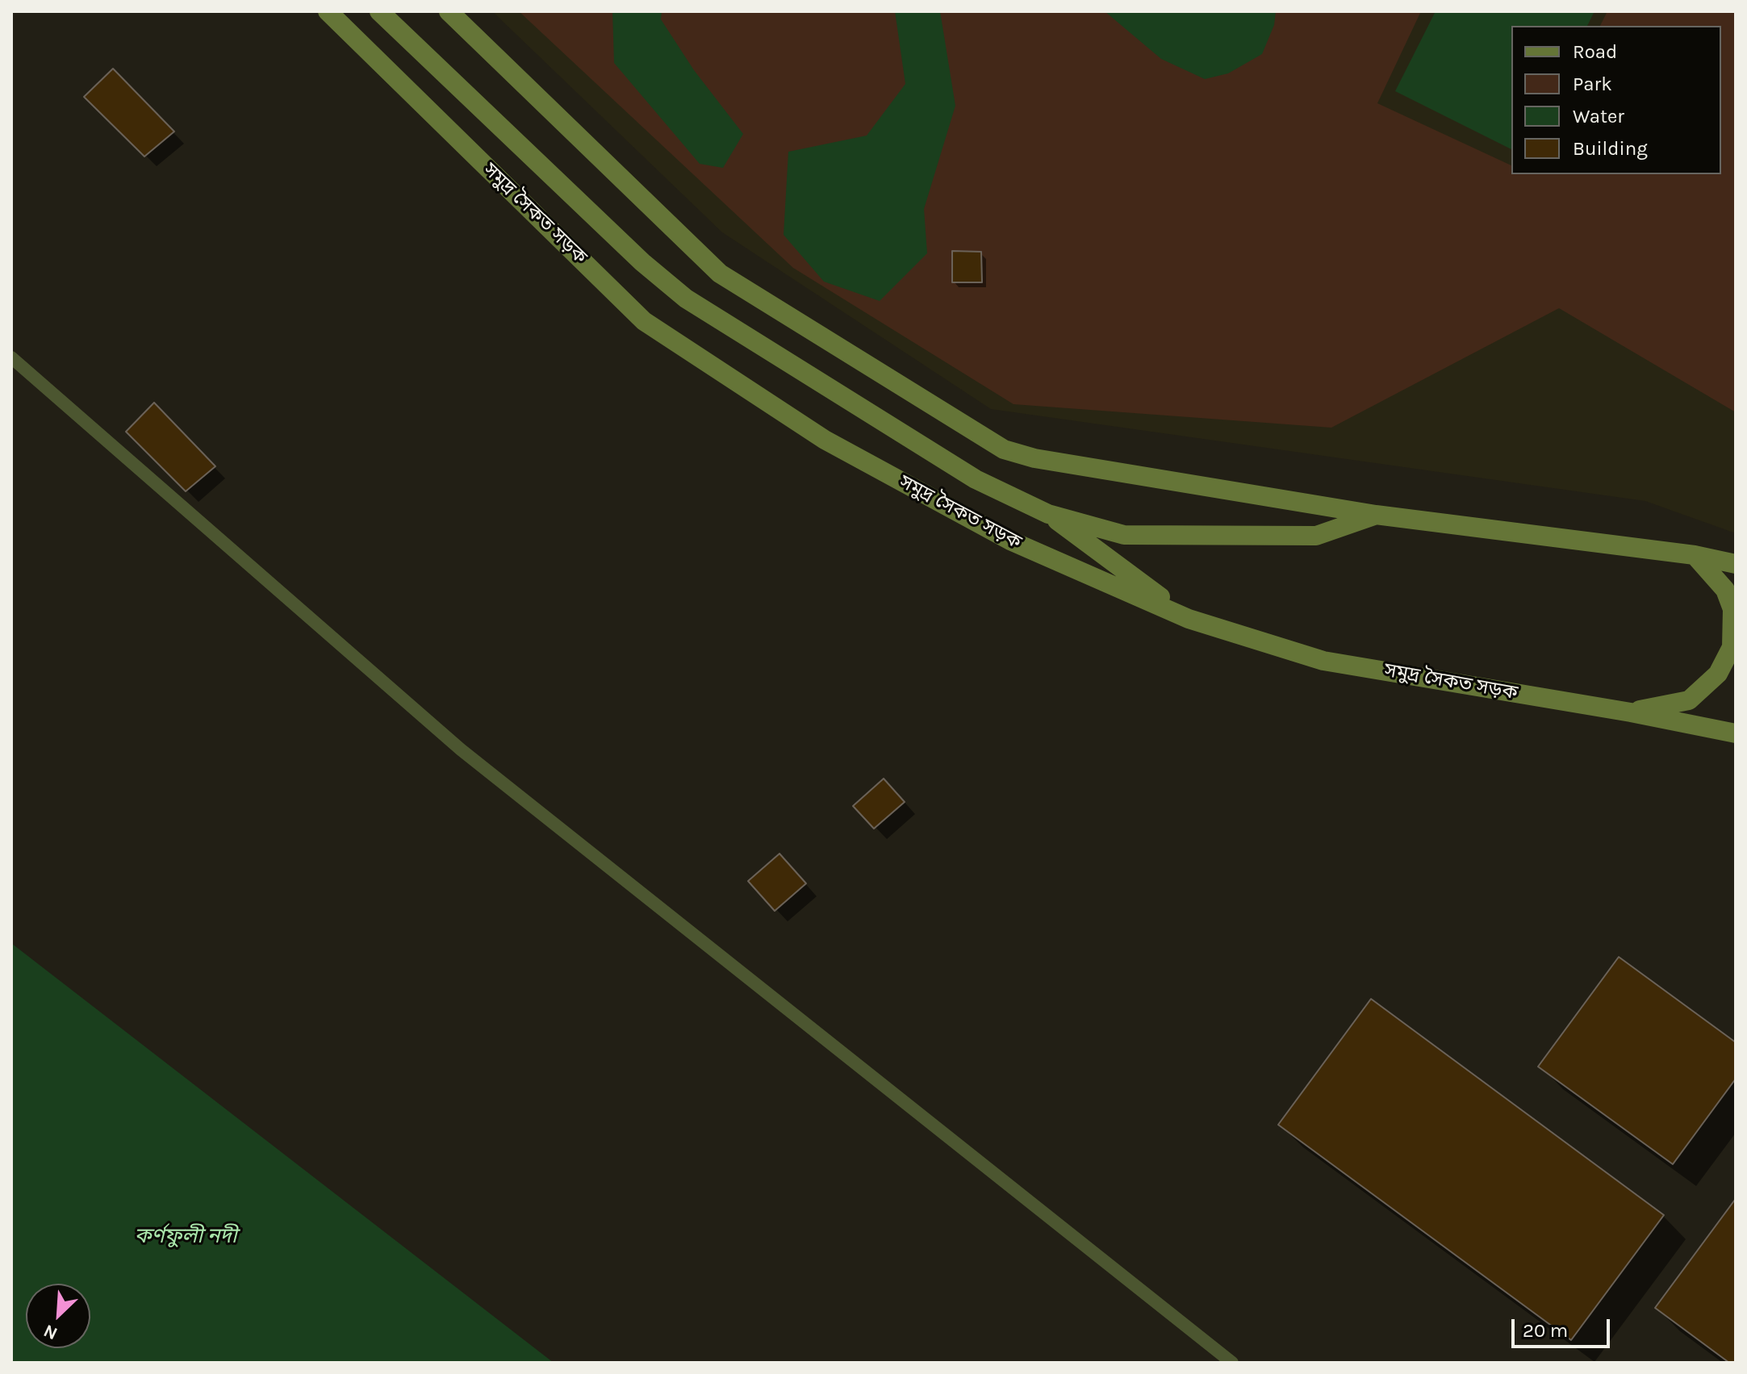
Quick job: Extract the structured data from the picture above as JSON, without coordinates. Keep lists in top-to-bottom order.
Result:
{
  "streets": {
    "main road": ["সমুদ্র সৈকত সড়ক"]
  },
  "water": ["কর্ণফুলী নদী"],
  "legend": [
    "Road",
    "Park",
    "Water",
    "Building"
  ],
  "scale_bar": "20 m",
  "north": "bottom left"
}
